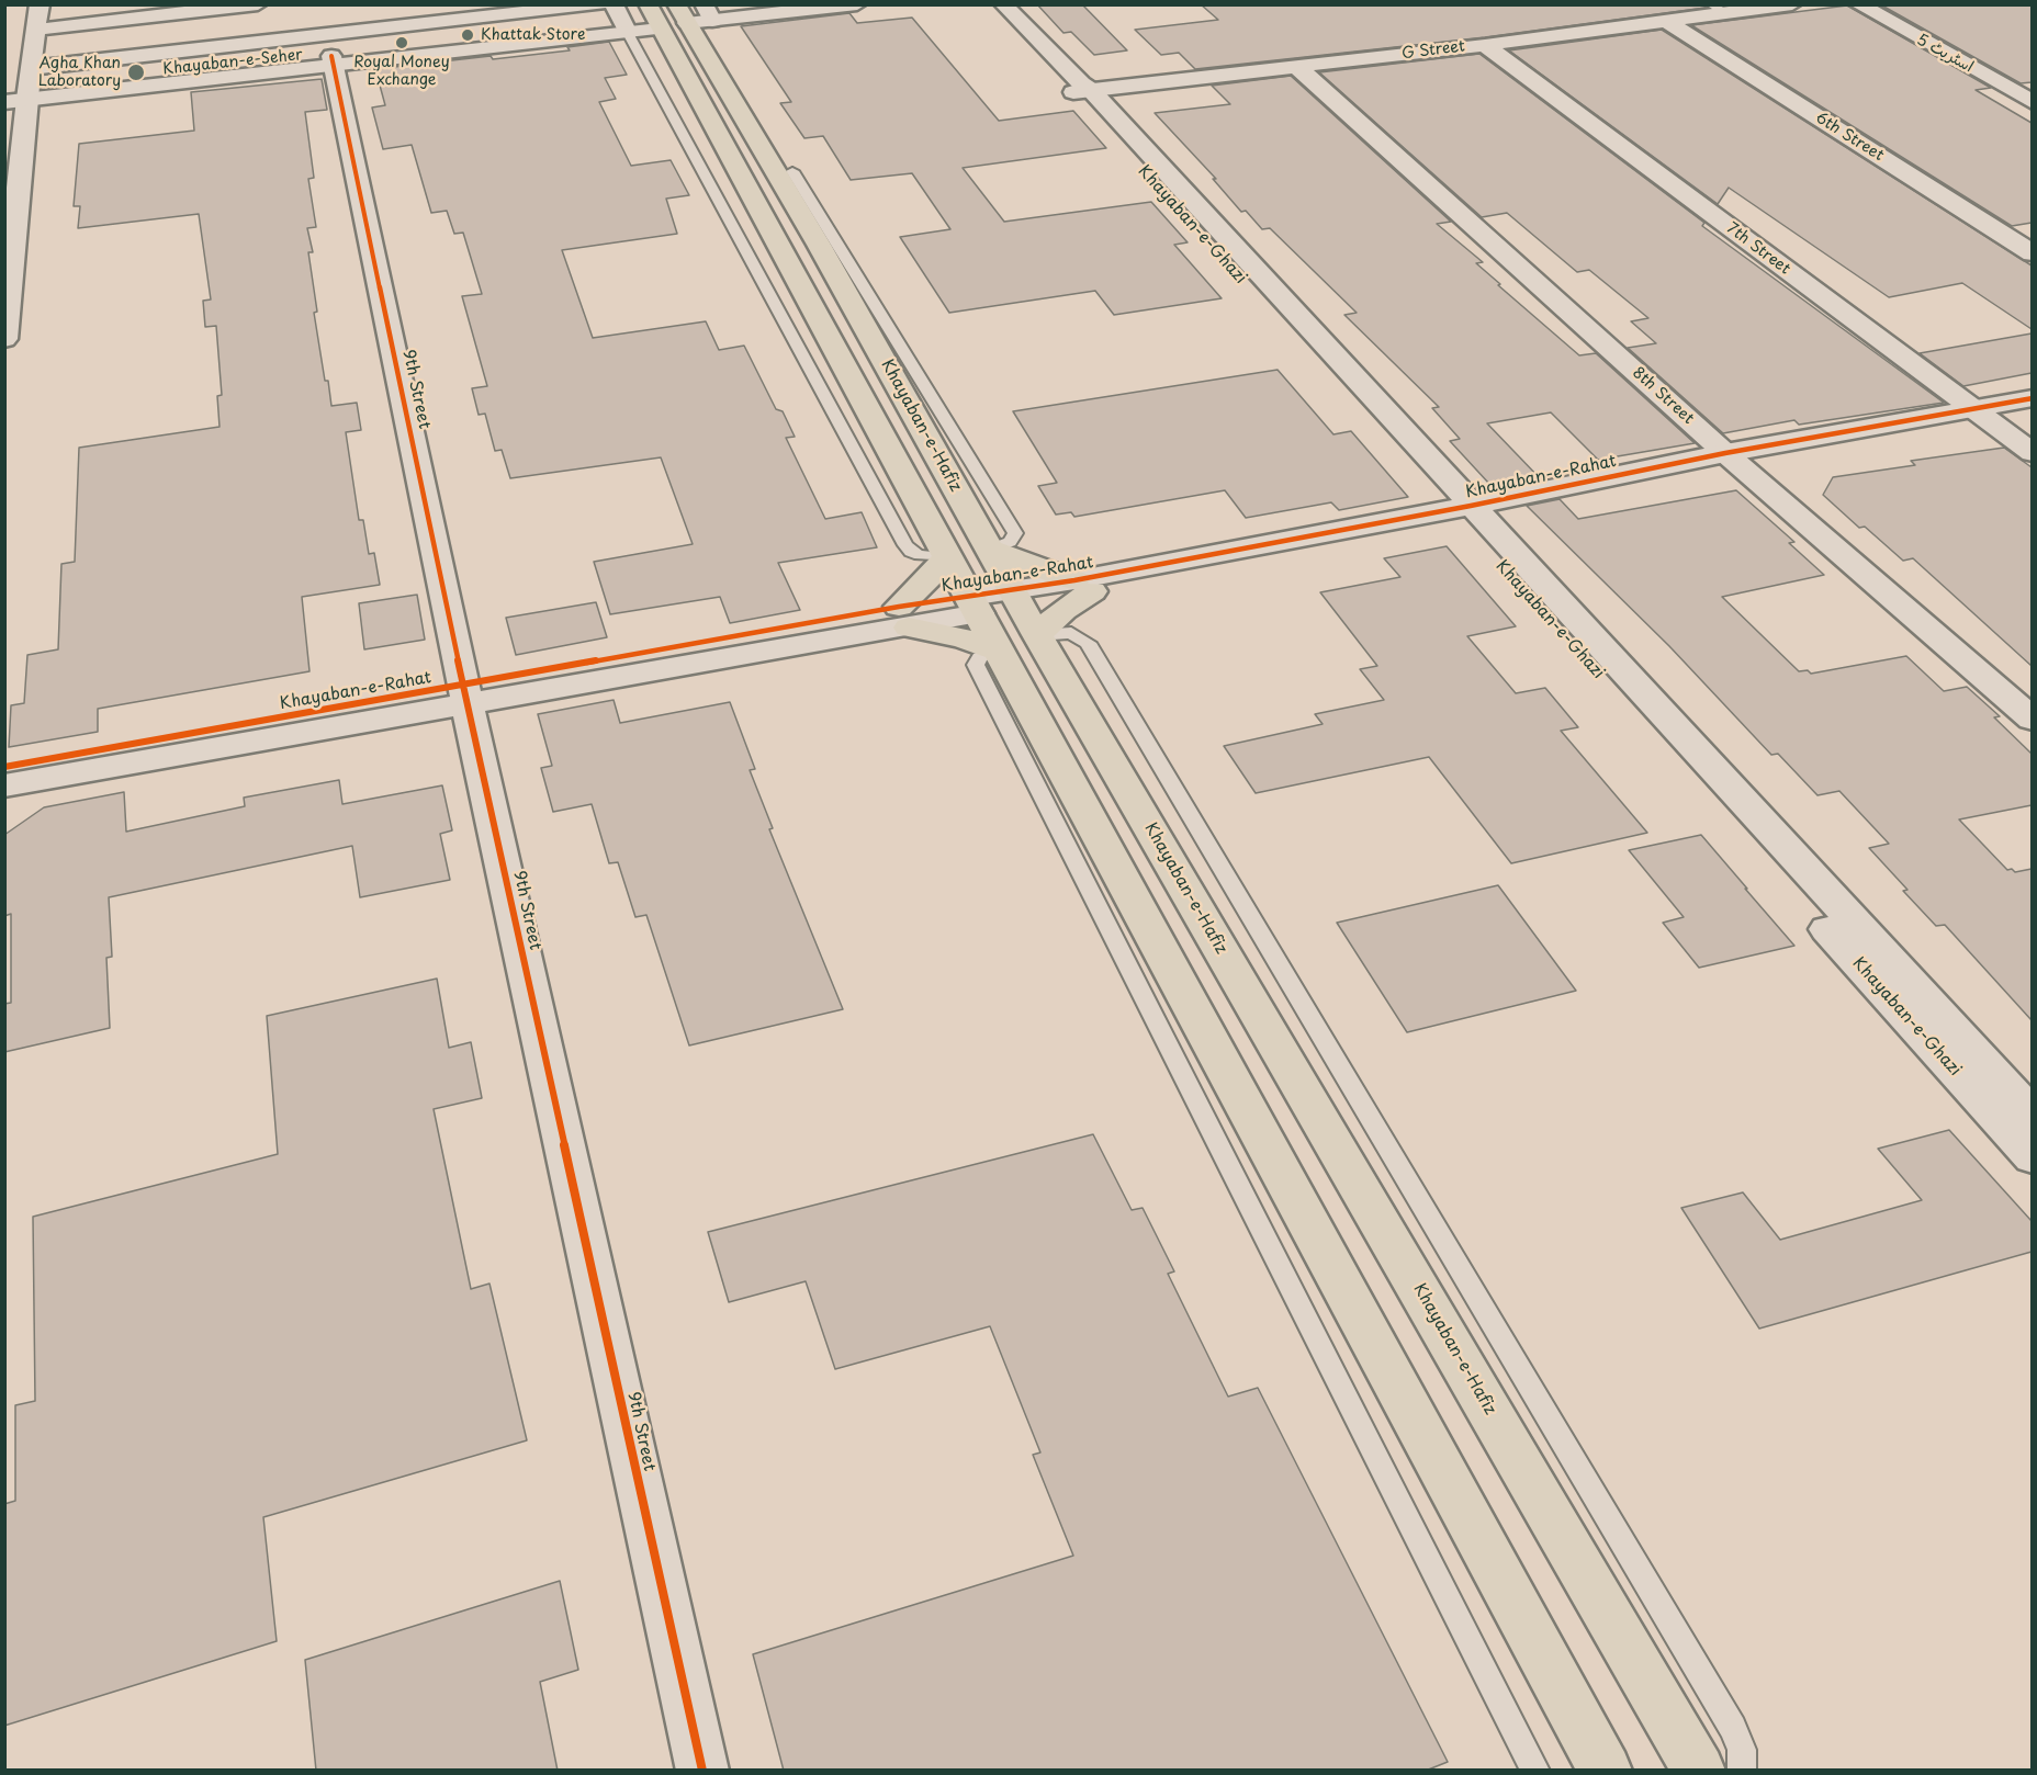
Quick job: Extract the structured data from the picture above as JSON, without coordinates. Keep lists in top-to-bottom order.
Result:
{
  "streets": {
    "main road": ["Khayaban-e-Hafiz"],
    "street": [
      "G Street",
      "اسٹریٹ 5",
      "Khayaban-e-Seher",
      "6th Street",
      "Khayaban-e-Ghazi",
      "7th Street",
      "9th Street",
      "8th Street",
      "Khayaban-e-Rahat"
    ]
  },
  "crossings": [
    ["G Street", "6th Street"],
    ["G Street", "Khayaban-e-Ghazi"],
    ["G Street", "7th Street"],
    ["G Street", "8th Street"],
    ["Khayaban-e-Seher", "9th Street"],
    ["Khayaban-e-Seher", "Khayaban-e-Hafiz"],
    ["Khayaban-e-Ghazi", "Khayaban-e-Rahat"],
    ["7th Street", "Khayaban-e-Rahat"],
    ["9th Street", "Khayaban-e-Rahat"],
    ["8th Street", "Khayaban-e-Rahat"],
    ["Khayaban-e-Hafiz", "Khayaban-e-Rahat"]
  ],
  "places": ["Khattak Store", "Royal Money Exchange", "Agha Khan Laboratory"]
}
